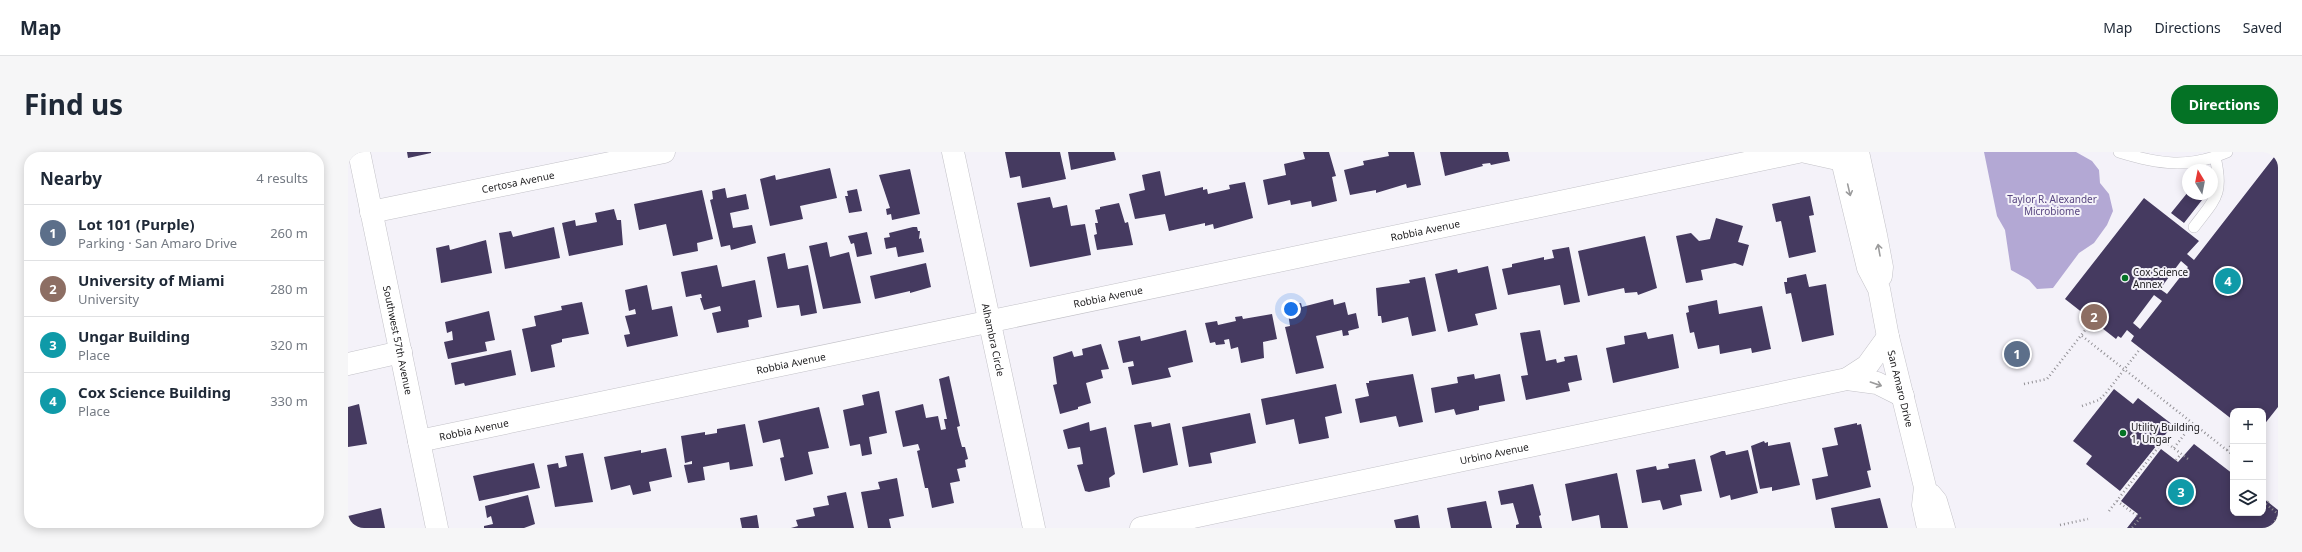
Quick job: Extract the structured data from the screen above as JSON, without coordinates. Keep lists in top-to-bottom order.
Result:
{
  "streets": {
    "street": [
      "Certosa Avenue",
      "Robbia Avenue",
      "Southwest 57th Avenue",
      "Alhambra Circle",
      "San Amaro Drive",
      "Urbino Avenue"
    ]
  },
  "crossings": [
    ["Certosa Avenue", "Southwest 57th Avenue"],
    ["Robbia Avenue", "Southwest 57th Avenue"],
    ["Robbia Avenue", "Alhambra Circle"],
    ["San Amaro Drive", "Urbino Avenue"]
  ],
  "parks": ["Taylor R. Alexander Microbiome"],
  "places": ["Cox Science Annex", "Utility Building 1, Ungar"],
  "north": "top",
  "page": {
    "header": "Map",
    "nav": ["Map", "Directions", "Saved"],
    "title": "Find us",
    "buttons": "Directions",
    "heading": ["Nearby", "4 results"],
    "list": [
      {
        "mark": "1",
        "name": "Lot 101 (Purple)",
        "note": "Parking · San Amaro Drive",
        "value": "260 m"
      },
      {
        "mark": "2",
        "name": "University of Miami",
        "note": "University",
        "value": "280 m"
      },
      {
        "mark": "3",
        "name": "Ungar Building",
        "note": "Place",
        "value": "320 m"
      },
      {
        "mark": "4",
        "name": "Cox Science Building",
        "note": "Place",
        "value": "330 m"
      }
    ],
    "pins": [
      "4",
      "2",
      "1",
      "3"
    ],
    "map_buttons": ["+", "−"]
  }
}
